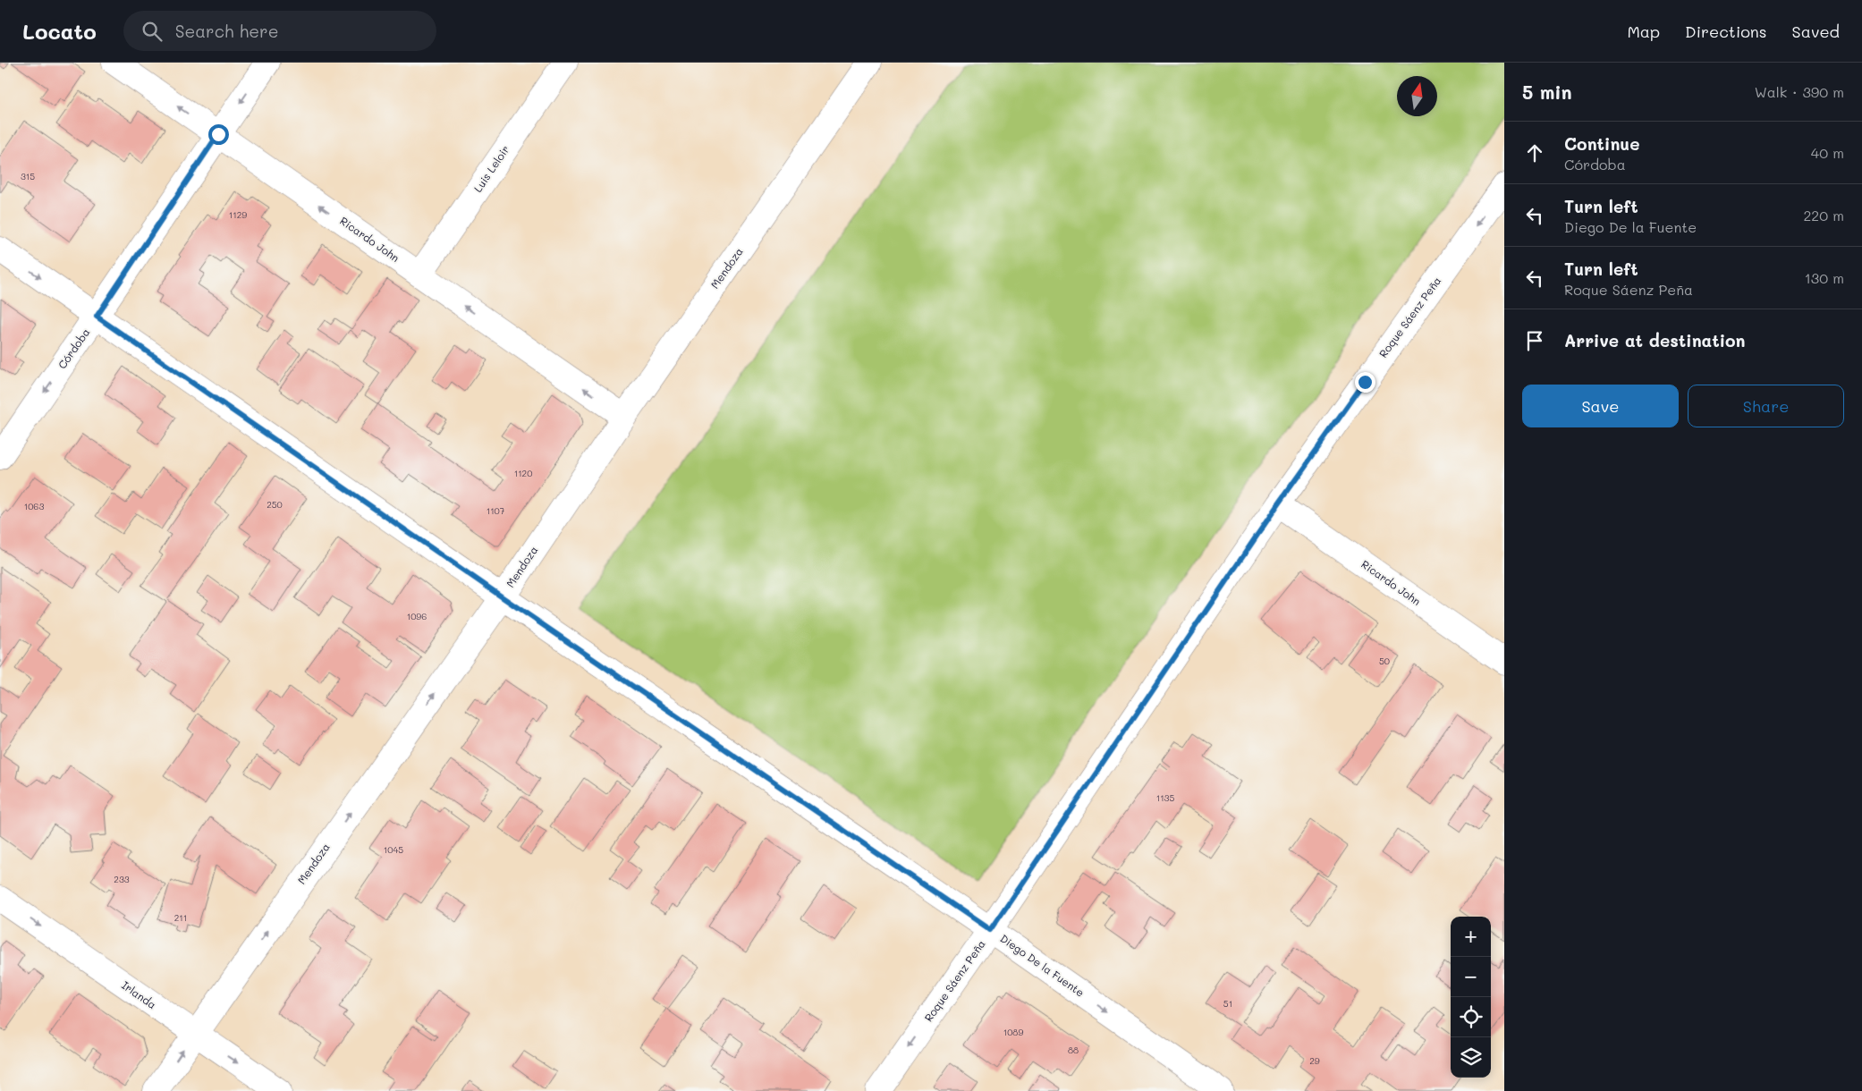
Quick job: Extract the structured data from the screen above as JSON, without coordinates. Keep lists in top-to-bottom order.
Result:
{
  "streets": {
    "street": [
      "Luis Leloir",
      "Ricardo John",
      "Mendoza",
      "Roque Sáenz Peña",
      "Córdoba",
      "Diego De la Fuente",
      "Irlanda"
    ]
  },
  "crossings": [
    ["Luis Leloir", "Ricardo John"],
    ["Ricardo John", "Mendoza"],
    ["Ricardo John", "Roque Sáenz Peña"],
    ["Ricardo John", "Córdoba"],
    ["Mendoza", "Diego De la Fuente"],
    ["Mendoza", "Irlanda"],
    ["Roque Sáenz Peña", "Diego De la Fuente"],
    ["Córdoba", "Diego De la Fuente"]
  ],
  "one_way": [
    "Ricardo John",
    "Mendoza",
    "Roque Sáenz Peña",
    "Córdoba",
    "Irlanda"
  ],
  "house_numbers": [
    "315",
    "1129",
    "1120",
    "250",
    "1063",
    "1107",
    "1096",
    "50",
    "1135",
    "1045",
    "233",
    "211",
    "51",
    "1089",
    "88",
    "29"
  ],
  "north": "top",
  "page": {
    "header": "Locato",
    "search": "Search here",
    "nav": ["Map", "Directions", "Saved"],
    "heading": ["5 min", "Walk · 390 m"],
    "list": [
      ["Continue", "Córdoba", "40 m"],
      ["Turn left", "Diego De la Fuente", "220 m"],
      ["Turn left", "Roque Sáenz Peña", "130 m"],
      "Arrive at destination"
    ],
    "buttons": ["Save", "Share"],
    "map_buttons": ["+", "−"]
  }
}
